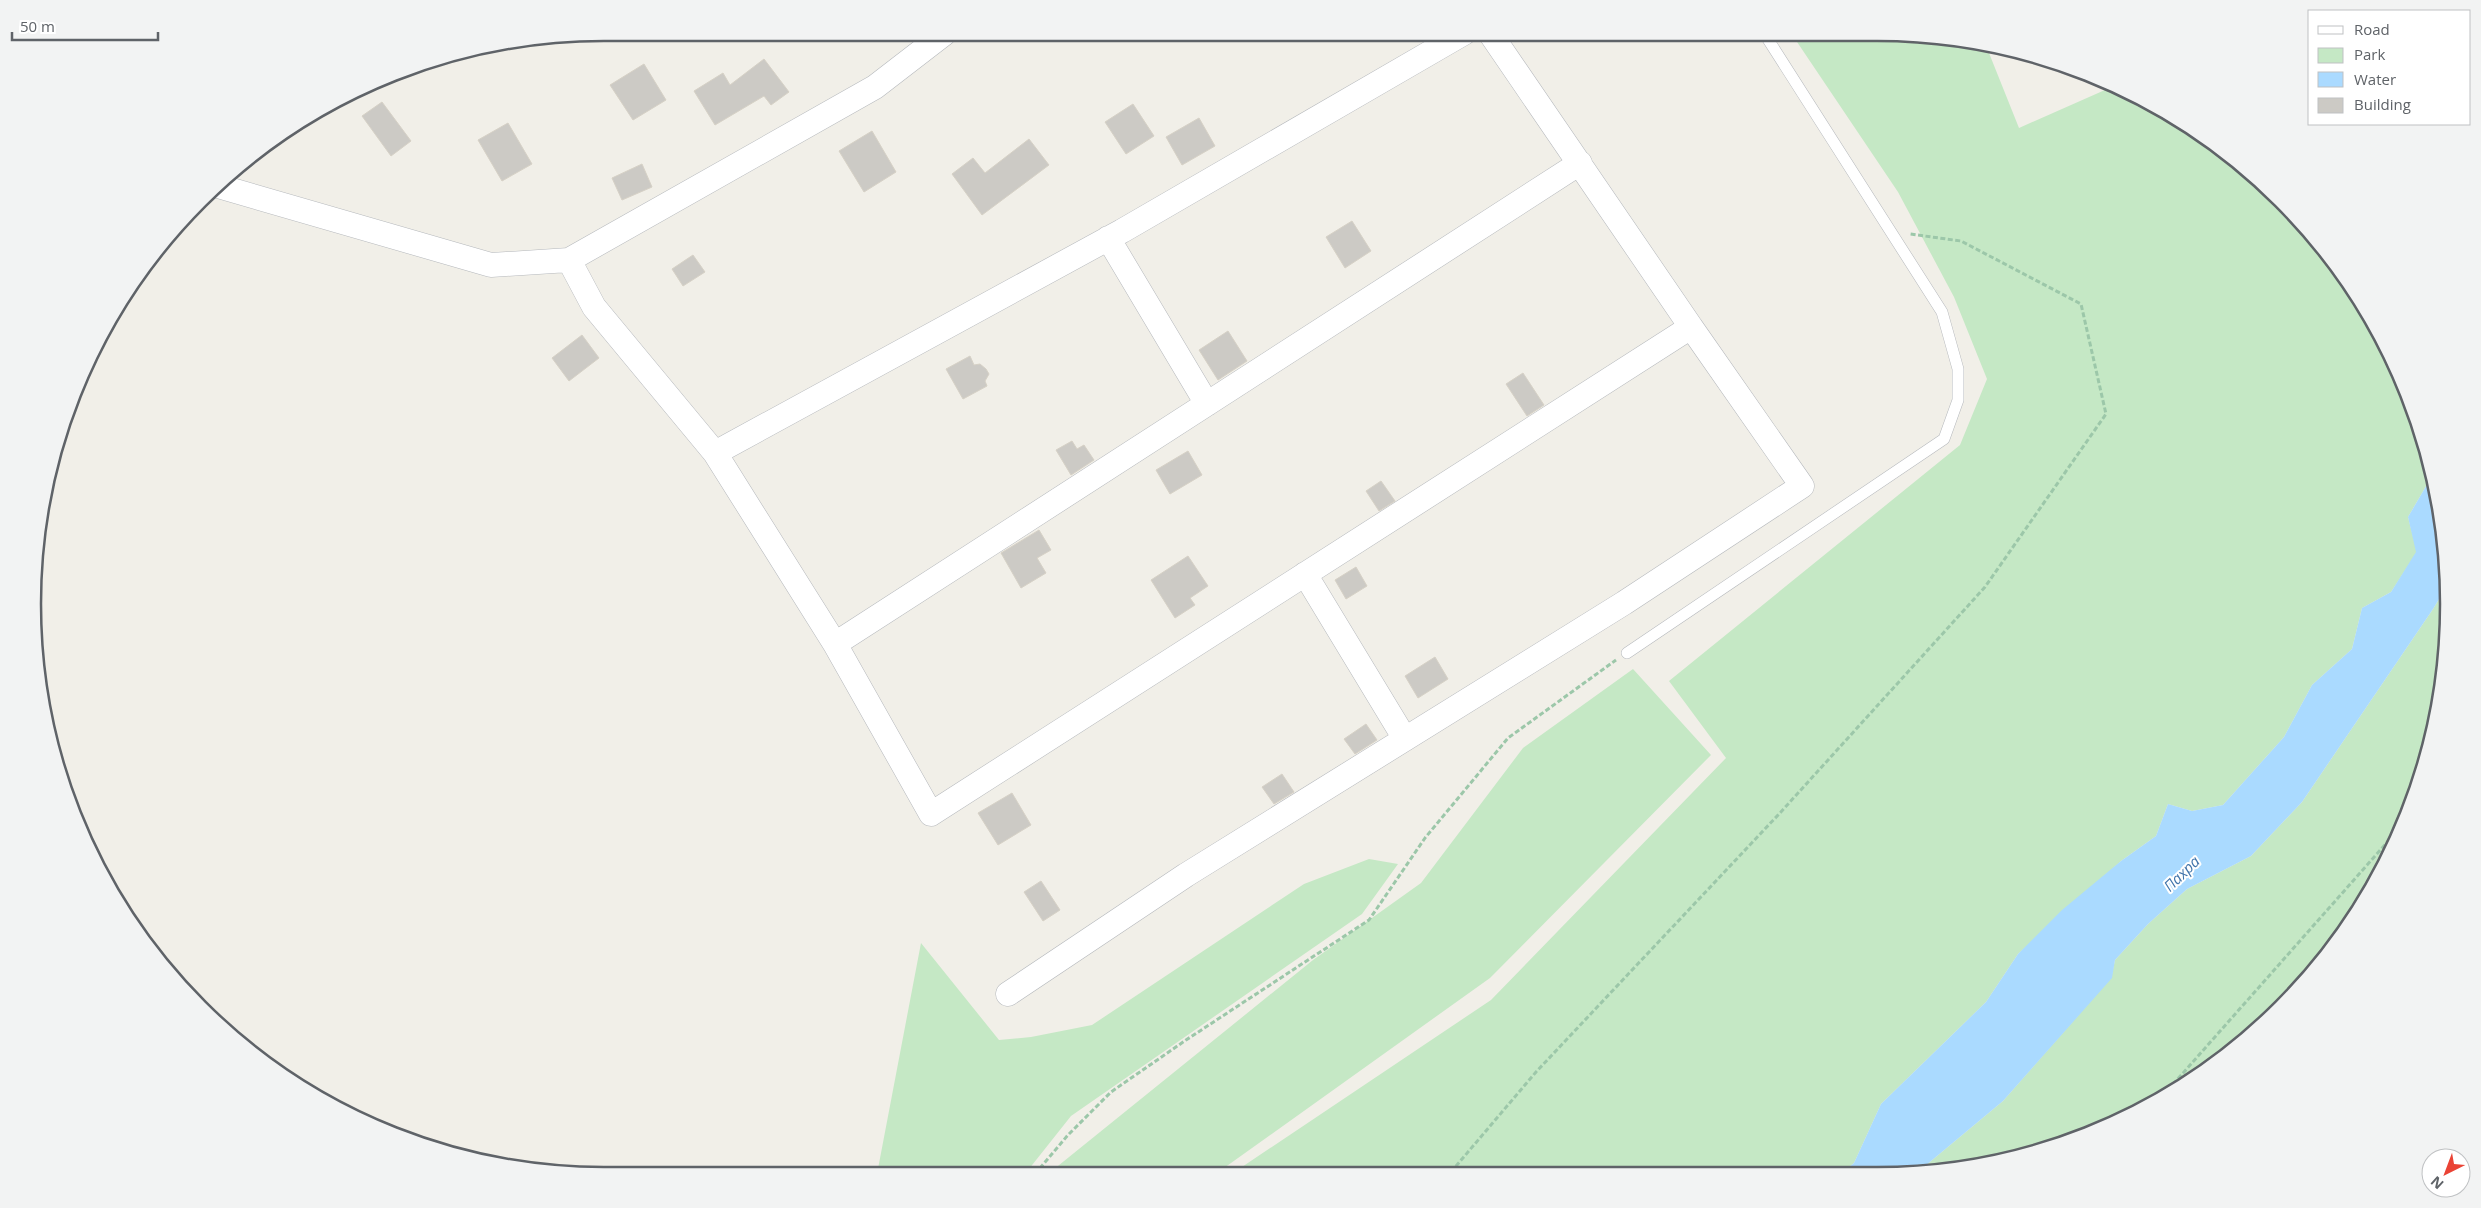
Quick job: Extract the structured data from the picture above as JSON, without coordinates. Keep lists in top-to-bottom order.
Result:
{
  "water": ["Пахра"],
  "legend": [
    "Road",
    "Park",
    "Water",
    "Building"
  ],
  "scale_bar": "50 m",
  "north": "bottom left"
}
